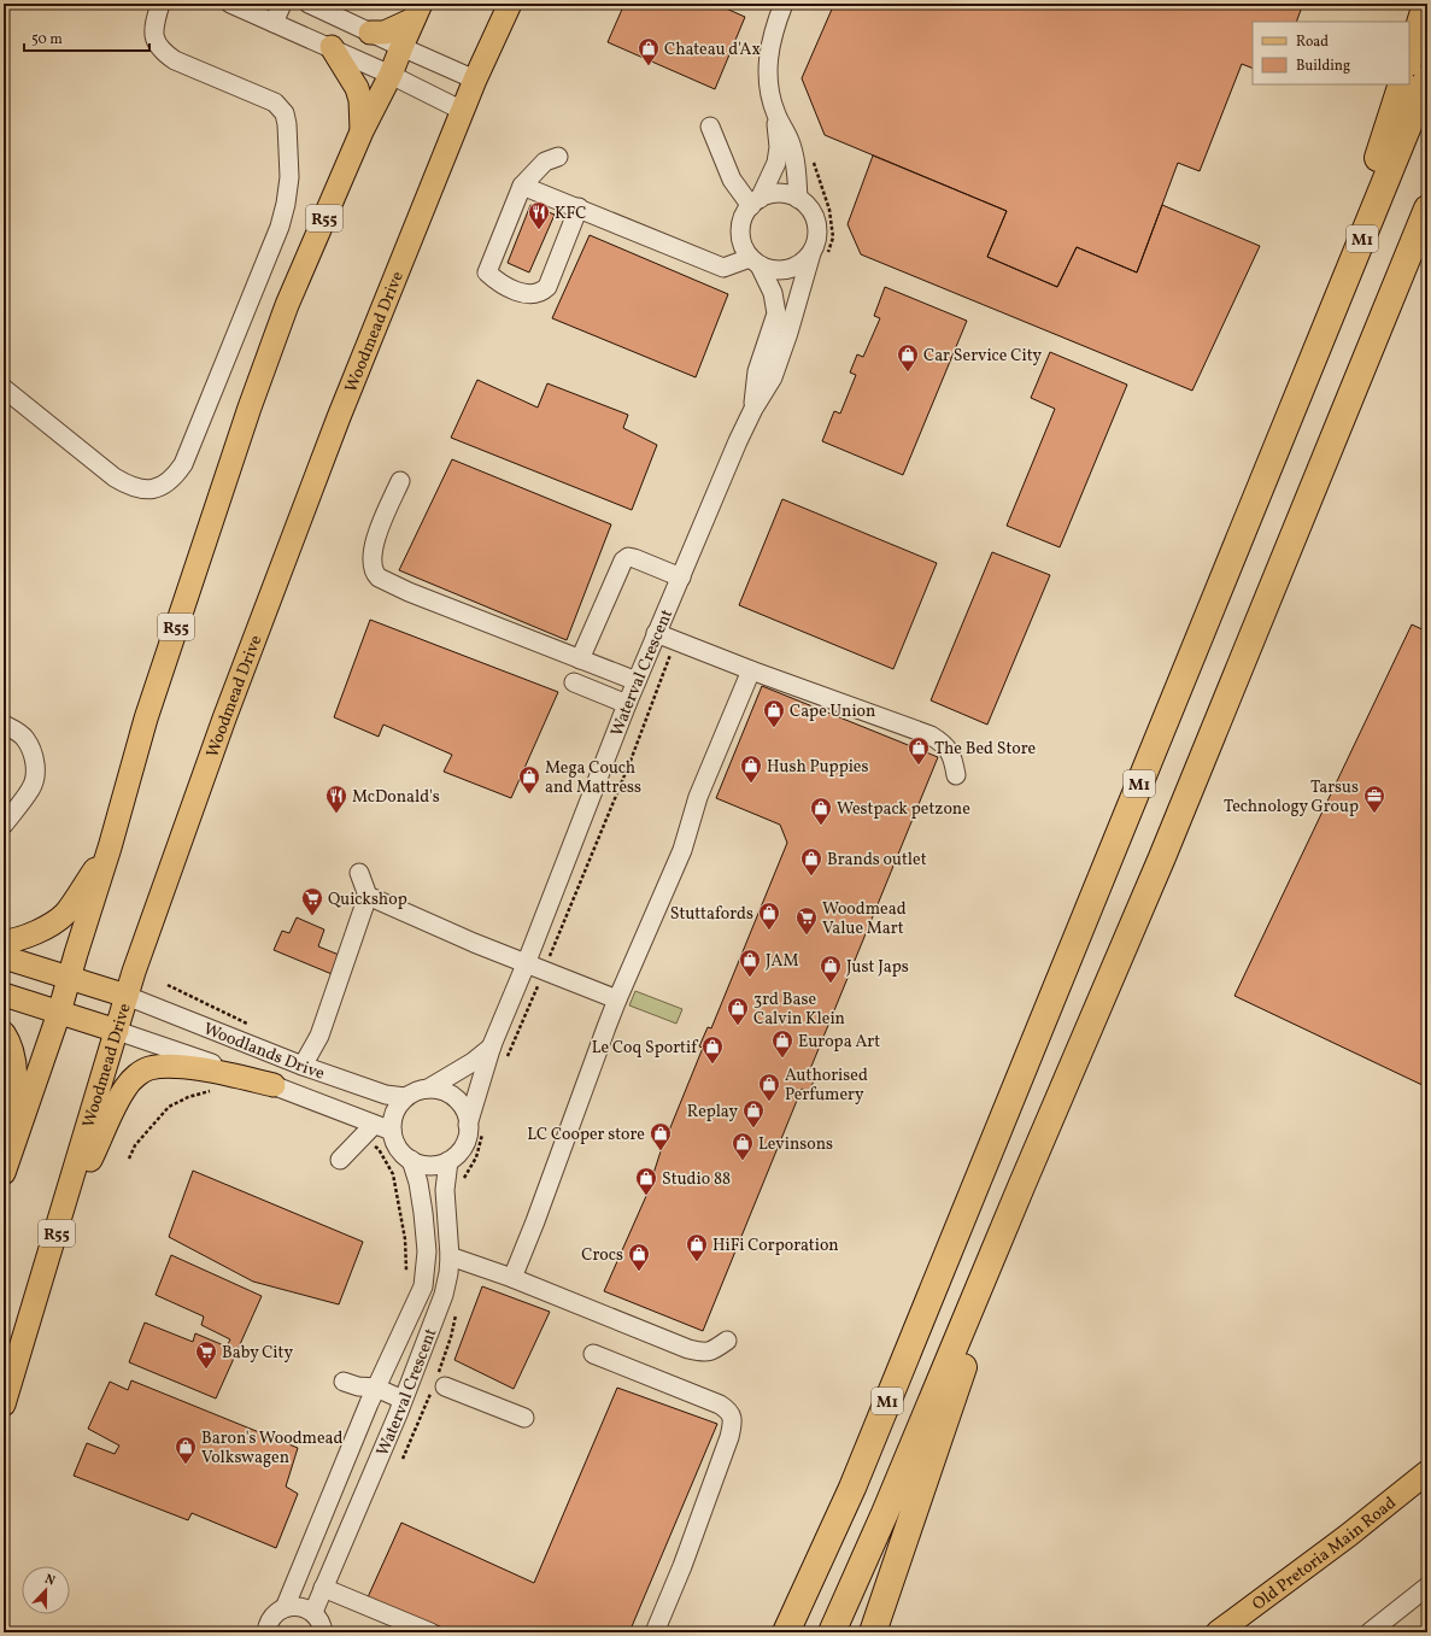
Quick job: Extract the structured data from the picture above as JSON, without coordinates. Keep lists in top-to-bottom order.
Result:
{
  "streets": {
    "highway": ["M1"],
    "main road": ["R55", "Woodmead Drive", "Old Pretoria Main Road"],
    "street": ["Waterval Crescent", "Woodlands Drive"]
  },
  "crossings": [
    ["Woodmead Drive", "Woodlands Drive"],
    ["Waterval Crescent", "Woodlands Drive"]
  ],
  "places": {
    "shop": [
      "Chateau d'Ax",
      "Car Service City",
      "Cape Union",
      "The Bed Store",
      "Hush Puppies",
      "Mega Couch and Mattress",
      "Westpack petzone",
      "Brands outlet",
      "Stuttafords",
      "JAM",
      "Just Japs",
      "3rd Base Calvin Klein",
      "Europa Art",
      "Le Coq Sportif",
      "Authorised Perfumery",
      "Replay",
      "LC Cooper store",
      "Levinsons",
      "Studio 88",
      "HiFi Corporation",
      "Crocs",
      "Baron's Woodmead Volkswagen"
    ],
    "restaurant": ["KFC", "McDonald's"],
    "office": ["Tarsus Technology Group"],
    "supermarket": ["Quickshop", "Woodmead Value Mart", "Baby City"]
  },
  "legend": ["Road", "Building"],
  "scale_bar": "50 m",
  "north": "top"
}
